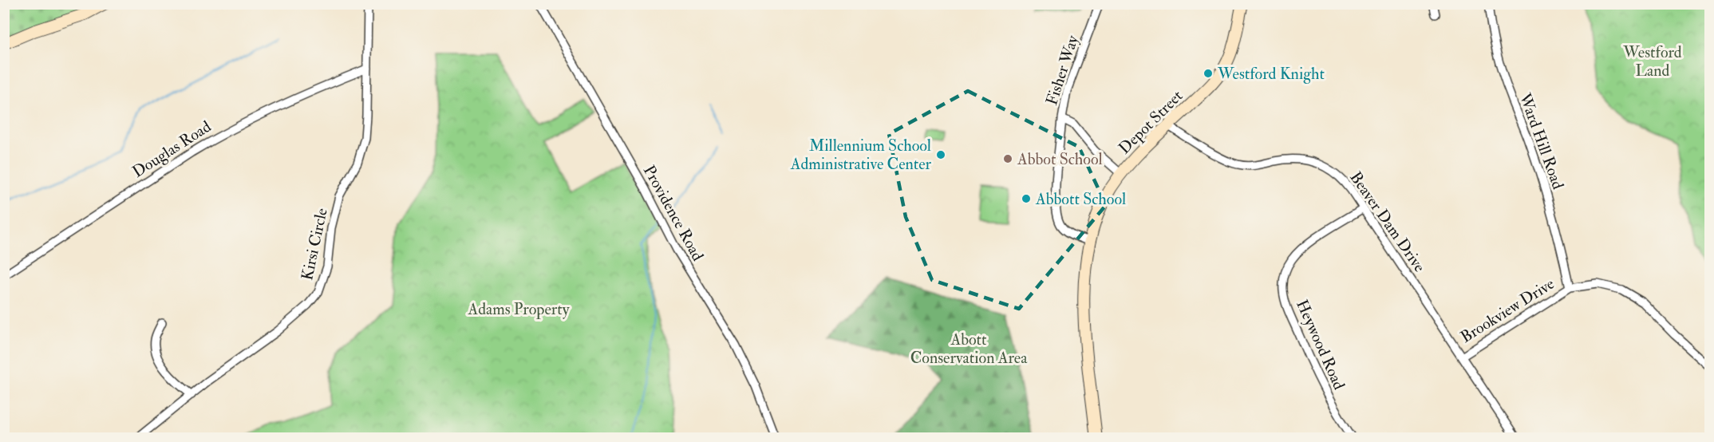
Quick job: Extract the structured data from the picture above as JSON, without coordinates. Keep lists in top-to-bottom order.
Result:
{
  "streets": {
    "main road": ["Depot Street"],
    "street": [
      "Fisher Way",
      "Ward Hill Road",
      "Douglas Road",
      "Providence Road",
      "Beaver Dam Drive",
      "Kirsi Circle",
      "Brookview Drive",
      "Heywood Road"
    ]
  },
  "crossings": [
    ["Fisher Way", "Depot Street"],
    ["Depot Street", "Beaver Dam Drive"],
    ["Ward Hill Road", "Brookview Drive"],
    ["Douglas Road", "Kirsi Circle"],
    ["Beaver Dam Drive", "Brookview Drive"],
    ["Beaver Dam Drive", "Heywood Road"]
  ],
  "parks": ["Westford Land", "Adams Property", "Abott Conservation Area"],
  "places": [
    "Westford Knight",
    "Millennium School Administrative Center",
    "Abbot School",
    "Abbott School"
  ]
}
